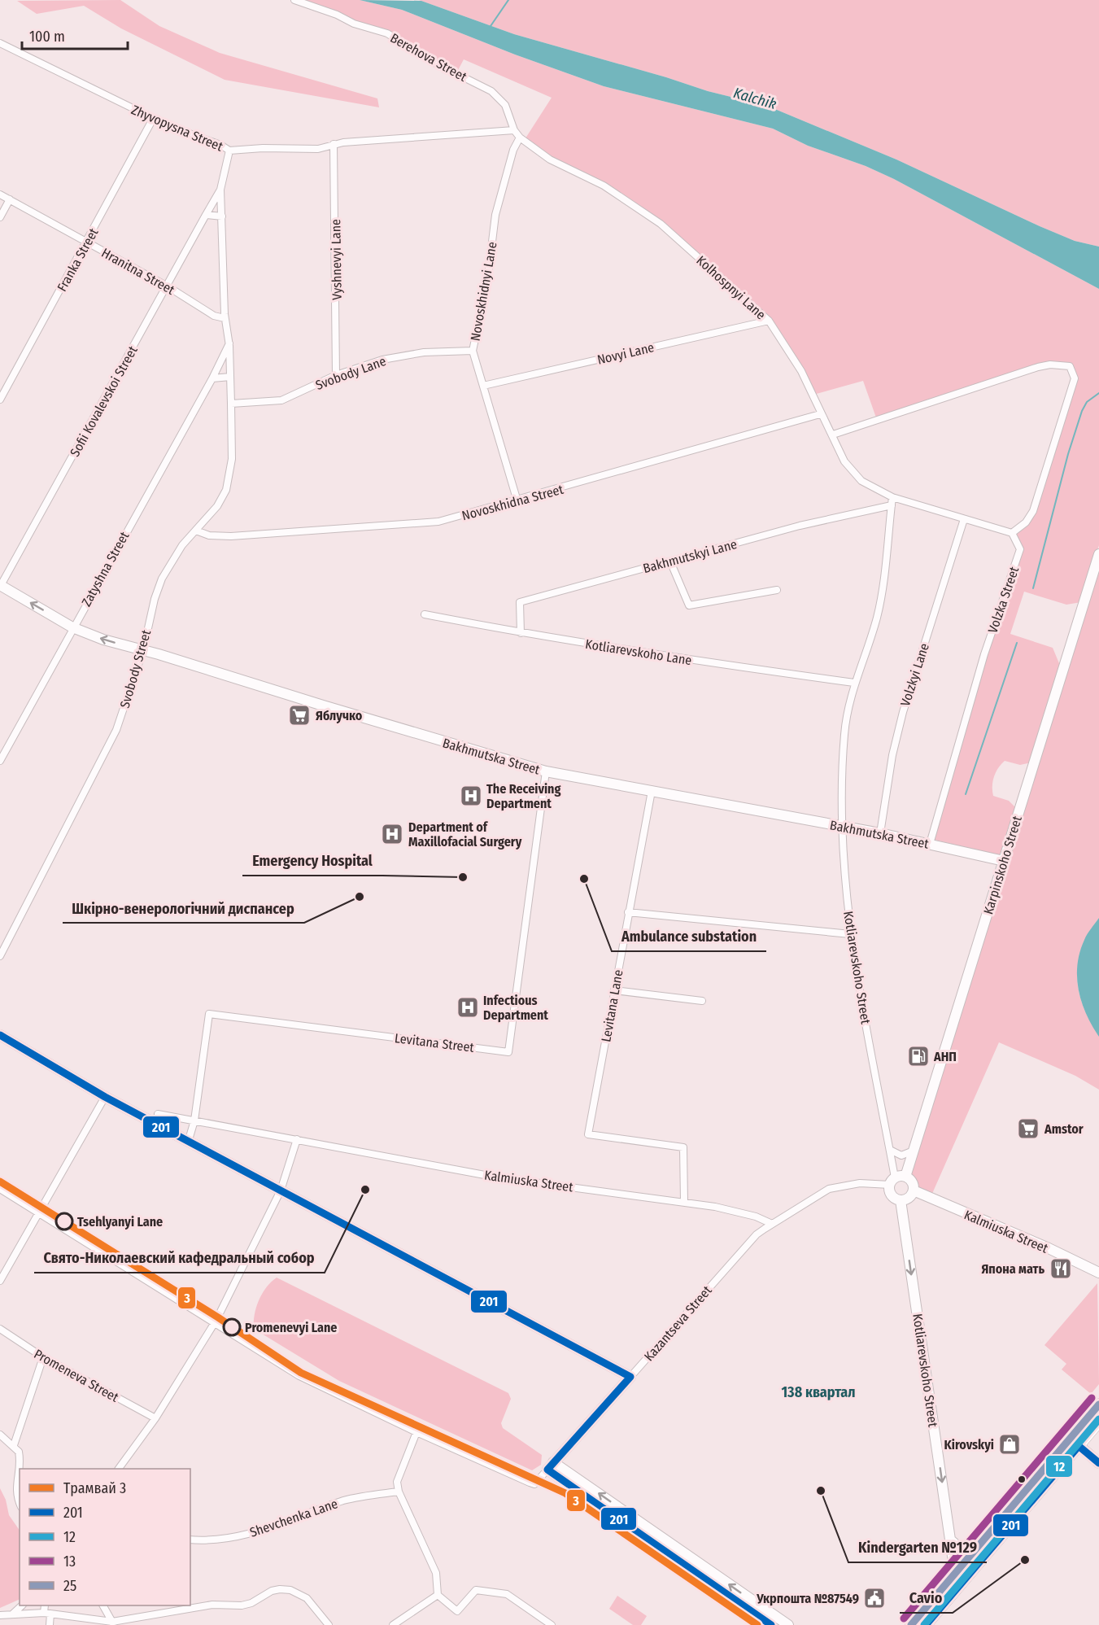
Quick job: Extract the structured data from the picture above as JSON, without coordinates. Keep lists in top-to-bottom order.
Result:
{
  "streets": {
    "street": [
      "Berehova Street",
      "Zhyvopysna Street",
      "Franka Street",
      "Vyshnevyi Lane",
      "Hranitna Street",
      "Kolhospnyi Lane",
      "Novoskhidnyi Lane",
      "Novyi Lane",
      "Svobody Lane",
      "Sofii Kovalevskoi Street",
      "Novoskhidna Street",
      "Bakhmutskyi Lane",
      "Zatyshna Street",
      "Volzka Street",
      "Kotliarevskoho Lane",
      "Svobody Street",
      "Volzkyi Lane",
      "Bakhmutska Street",
      "Karpinskoho Street",
      "Kotliarevskoho Street",
      "Levitana Lane",
      "Levitana Street",
      "Kalmiuska Street",
      "Kazantseva Street",
      "Promeneva Street",
      "Shevchenka Lane"
    ]
  },
  "crossings": [
    ["Berehova Street", "Zhyvopysna Street"],
    ["Berehova Street", "Kolhospnyi Lane"],
    ["Zhyvopysna Street", "Franka Street"],
    ["Zhyvopysna Street", "Vyshnevyi Lane"],
    ["Zhyvopysna Street", "Kolhospnyi Lane"],
    ["Zhyvopysna Street", "Sofii Kovalevskoi Street"],
    ["Franka Street", "Hranitna Street"],
    ["Vyshnevyi Lane", "Svobody Lane"],
    ["Hranitna Street", "Sofii Kovalevskoi Street"],
    ["Kolhospnyi Lane", "Novoskhidnyi Lane"],
    ["Kolhospnyi Lane", "Novyi Lane"],
    ["Kolhospnyi Lane", "Novoskhidna Street"],
    ["Kolhospnyi Lane", "Volzka Street"],
    ["Kolhospnyi Lane", "Volzkyi Lane"],
    ["Kolhospnyi Lane", "Kotliarevskoho Street"],
    ["Novoskhidnyi Lane", "Novyi Lane"],
    ["Novoskhidnyi Lane", "Svobody Lane"],
    ["Novoskhidnyi Lane", "Novoskhidna Street"],
    ["Svobody Lane", "Svobody Street"],
    ["Sofii Kovalevskoi Street", "Bakhmutska Street"],
    ["Novoskhidna Street", "Svobody Street"],
    ["Bakhmutskyi Lane", "Kotliarevskoho Lane"],
    ["Bakhmutskyi Lane", "Kotliarevskoho Street"],
    ["Zatyshna Street", "Bakhmutska Street"],
    ["Volzka Street", "Bakhmutska Street"],
    ["Kotliarevskoho Lane", "Kotliarevskoho Street"],
    ["Svobody Street", "Bakhmutska Street"],
    ["Volzkyi Lane", "Bakhmutska Street"],
    ["Bakhmutska Street", "Karpinskoho Street"],
    ["Bakhmutska Street", "Kotliarevskoho Street"],
    ["Bakhmutska Street", "Levitana Lane"],
    ["Bakhmutska Street", "Levitana Street"],
    ["Karpinskoho Street", "Kotliarevskoho Street"],
    ["Karpinskoho Street", "Kalmiuska Street"],
    ["Kotliarevskoho Street", "Kalmiuska Street"],
    ["Levitana Lane", "Kalmiuska Street"],
    ["Levitana Street", "Kalmiuska Street"],
    ["Kalmiuska Street", "Kazantseva Street"]
  ],
  "districts": ["138 квартал"],
  "water": ["Kalchik"],
  "places": {
    "supermarket": ["Яблучко", "Amstor"],
    "hospital": ["The Receiving Department", "Department of Maxillofacial Surgery", "Infectious Department"],
    "other": [
      "Emergency Hospital",
      "Ambulance substation",
      "Шкірно-венерологічний диспансер",
      "Свято-Николаевский кафедральный собор",
      "Tsehlyanyi Lane",
      "Promenevyi Lane",
      "Kindergarten №129",
      "Cavio"
    ],
    "fuel station": ["АНП"],
    "restaurant": ["Япона мать"],
    "shop": ["Kirovskyi"],
    "public building": ["Укрпошта №87549"]
  },
  "lines": [
    "transit line 201",
    "tram line 3",
    "transit line 13",
    "transit line 25",
    "transit line 12"
  ],
  "legend": [
    "Трамвай 3",
    "201",
    "12",
    "13",
    "25"
  ],
  "scale_bar": "100 m"
}
